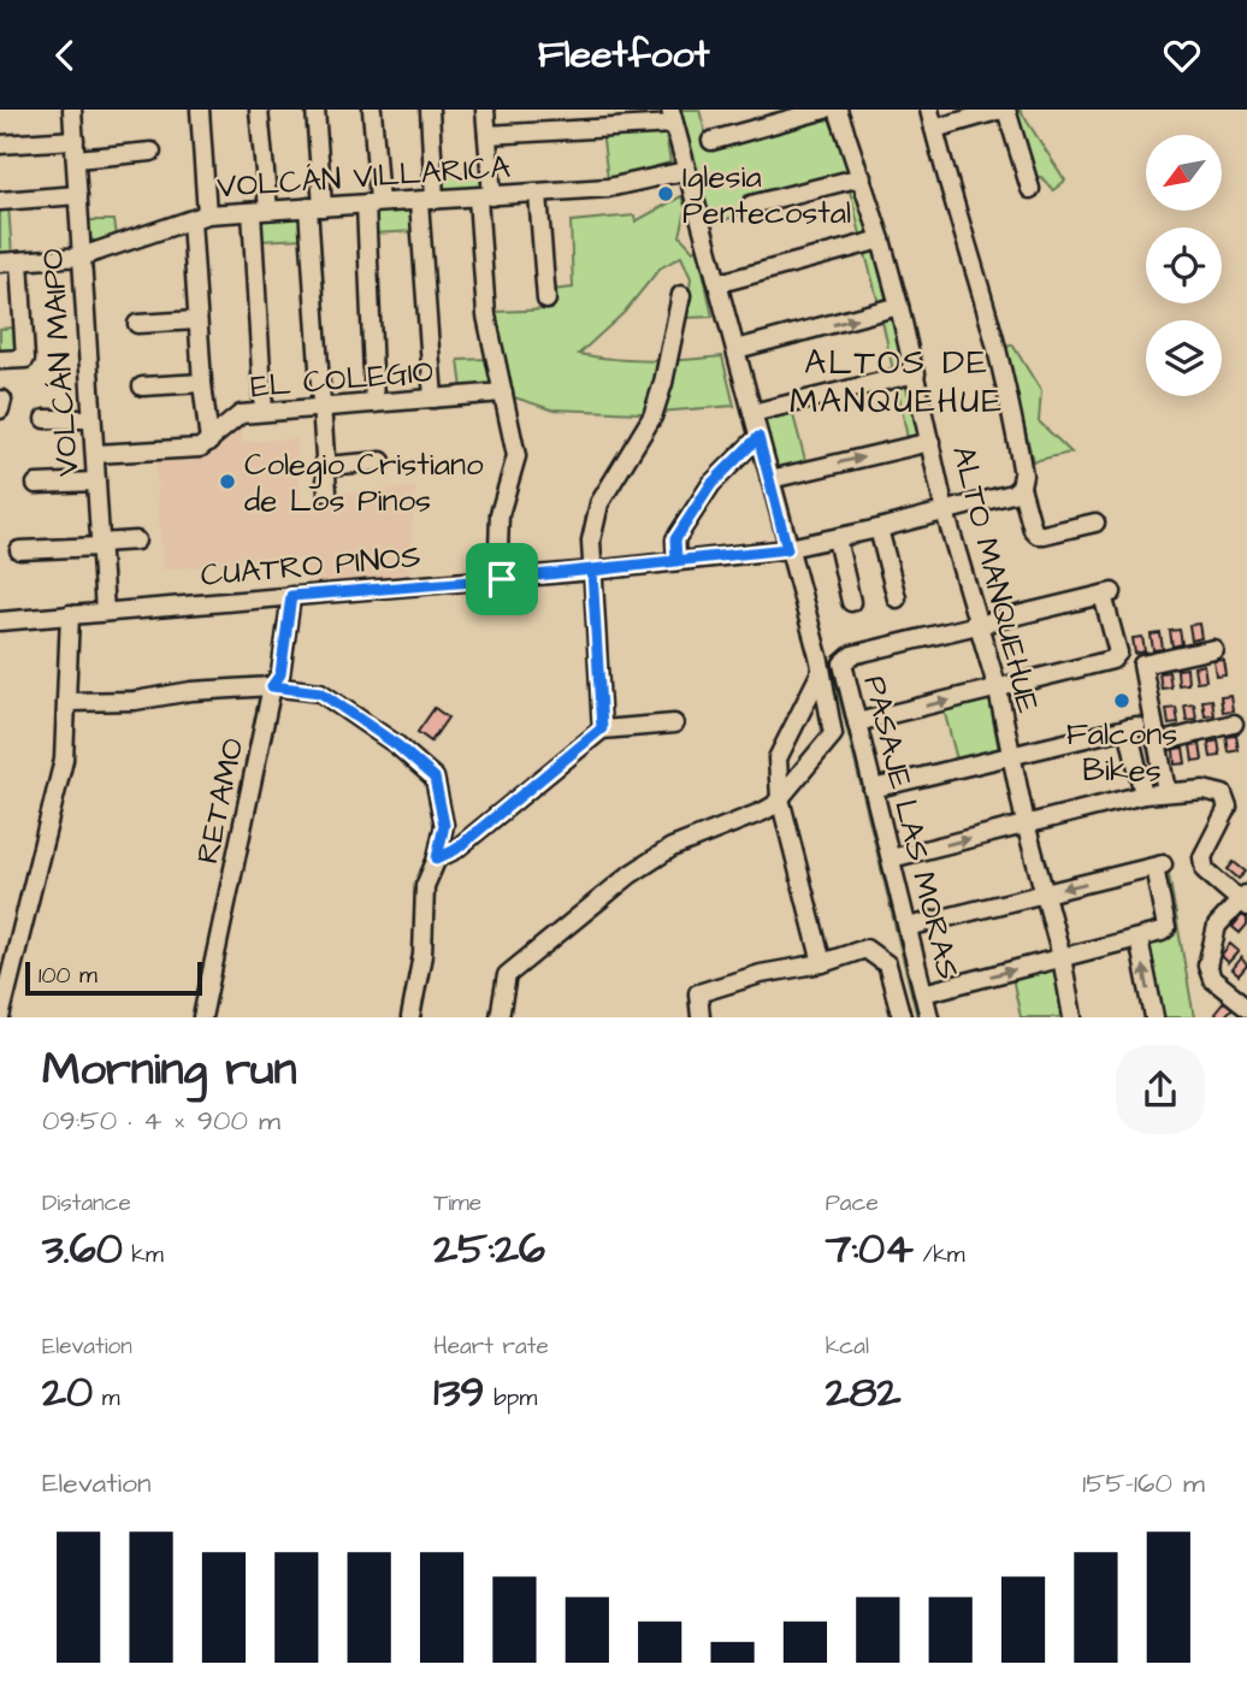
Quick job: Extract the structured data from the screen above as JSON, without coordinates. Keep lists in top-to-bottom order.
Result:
{
  "streets": {
    "street": [
      "VOLCÁN VILLARICA",
      "VOLCÁN MAIPO",
      "EL COLEGIO",
      "CUATRO PINOS",
      "ALTO MANQUEHUE",
      "RETAMO",
      "PASAJE LAS MORAS"
    ]
  },
  "crossings": [
    ["VOLCÁN VILLARICA", "VOLCÁN MAIPO"],
    ["VOLCÁN MAIPO", "CUATRO PINOS"],
    ["CUATRO PINOS", "ALTO MANQUEHUE"],
    ["CUATRO PINOS", "RETAMO"],
    ["ALTO MANQUEHUE", "PASAJE LAS MORAS"]
  ],
  "districts": ["ALTOS DE MANQUEHUE"],
  "places": ["Iglesia Pentecostal", "Colegio Cristiano de Los Pinos", "Falcons Bikes"],
  "scale_bar": "100 m",
  "north": "bottom left",
  "page": {
    "header": "Fleetfoot",
    "scale": "100 m",
    "heading": ["Morning run", "09:50 · 4 × 900 m"],
    "stats": [
      ["Distance", "3.60 km"],
      ["Time", "25:26"],
      ["Pace", "7:04 /km"],
      ["Elevation", "20 m"],
      ["Heart rate", "139 bpm"],
      ["kcal", "282"]
    ],
    "chart": ["Elevation", "155–160 m"]
  }
}
